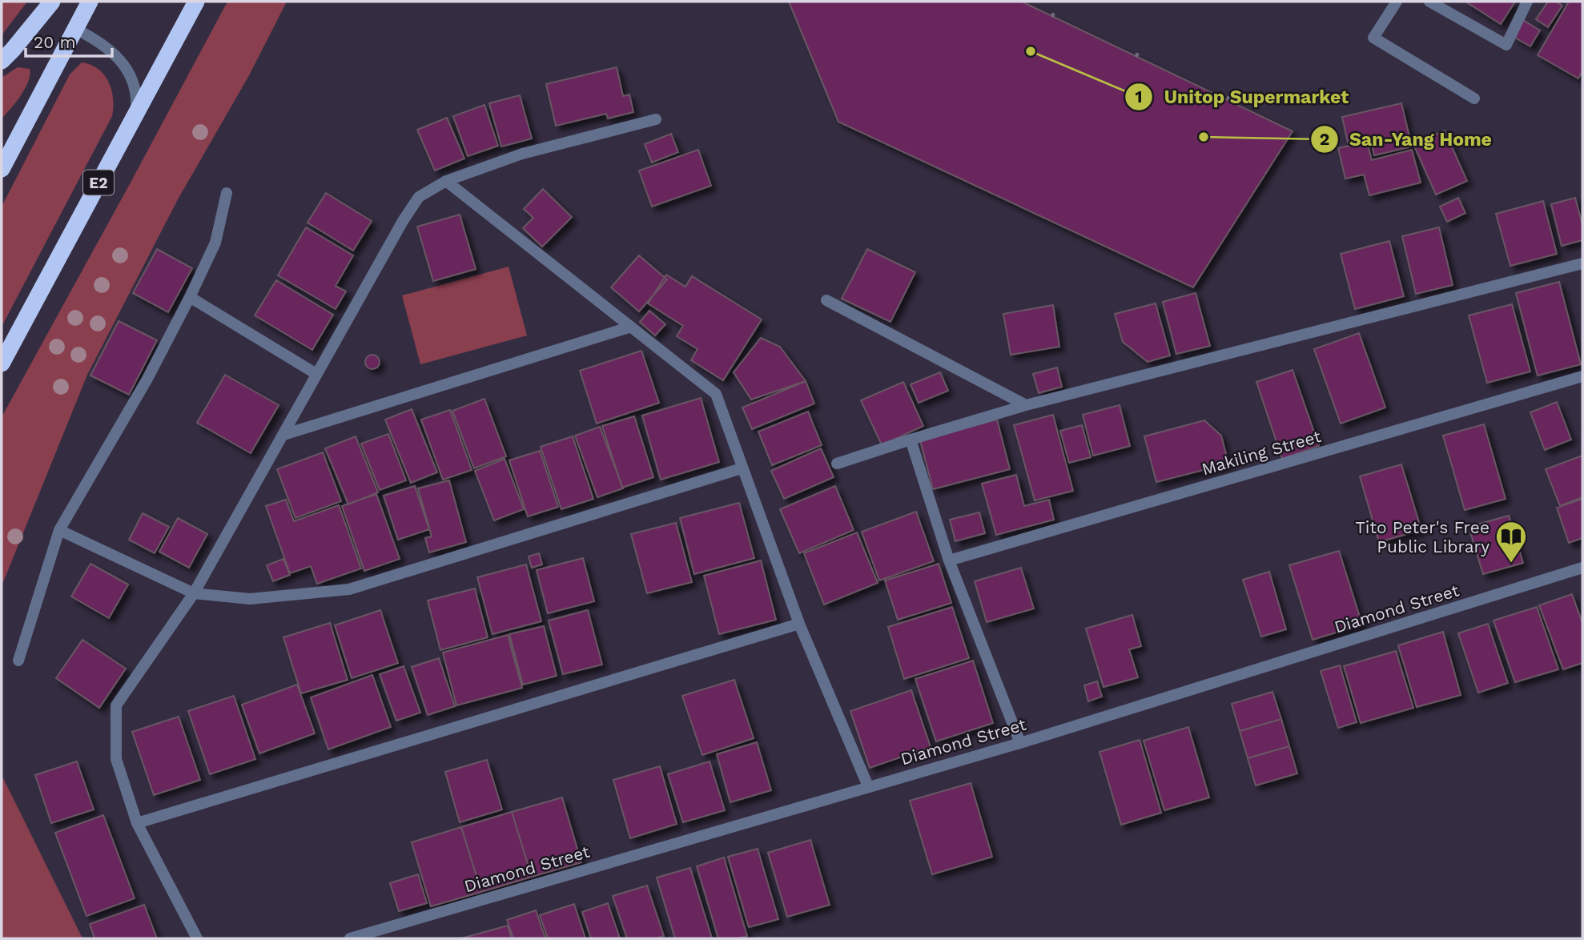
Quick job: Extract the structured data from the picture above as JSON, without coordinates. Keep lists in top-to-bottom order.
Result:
{
  "streets": {
    "highway": ["E2"],
    "street": ["Makiling Street", "Diamond Street"]
  },
  "places": {
    "other": ["Unitop Supermarket", "San-Yang Home"],
    "library": ["Tito Peter's Free Public Library"]
  },
  "scale_bar": "20 m"
}
